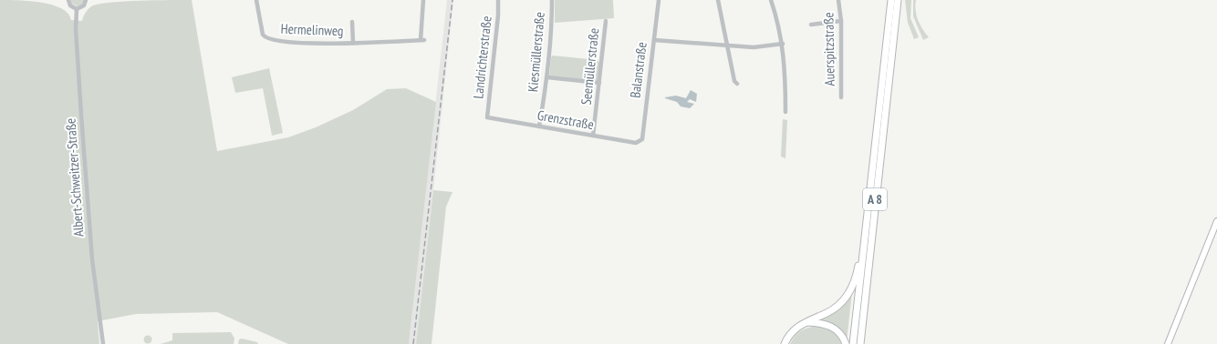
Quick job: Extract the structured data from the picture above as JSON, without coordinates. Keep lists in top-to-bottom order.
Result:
{
  "streets": {
    "highway": ["A 8"],
    "street": [
      "Hermelinweg",
      "Auerspitzstraße",
      "Kiesmüllerstraße",
      "Landrichterstraße",
      "Seemüllerstraße",
      "Balanstraße",
      "Grenzstraße",
      "Albert-Schweitzer-Straße"
    ]
  },
  "crossings": [
    ["Kiesmüllerstraße", "Grenzstraße"],
    ["Landrichterstraße", "Grenzstraße"],
    ["Seemüllerstraße", "Grenzstraße"],
    ["Balanstraße", "Grenzstraße"]
  ]
}
